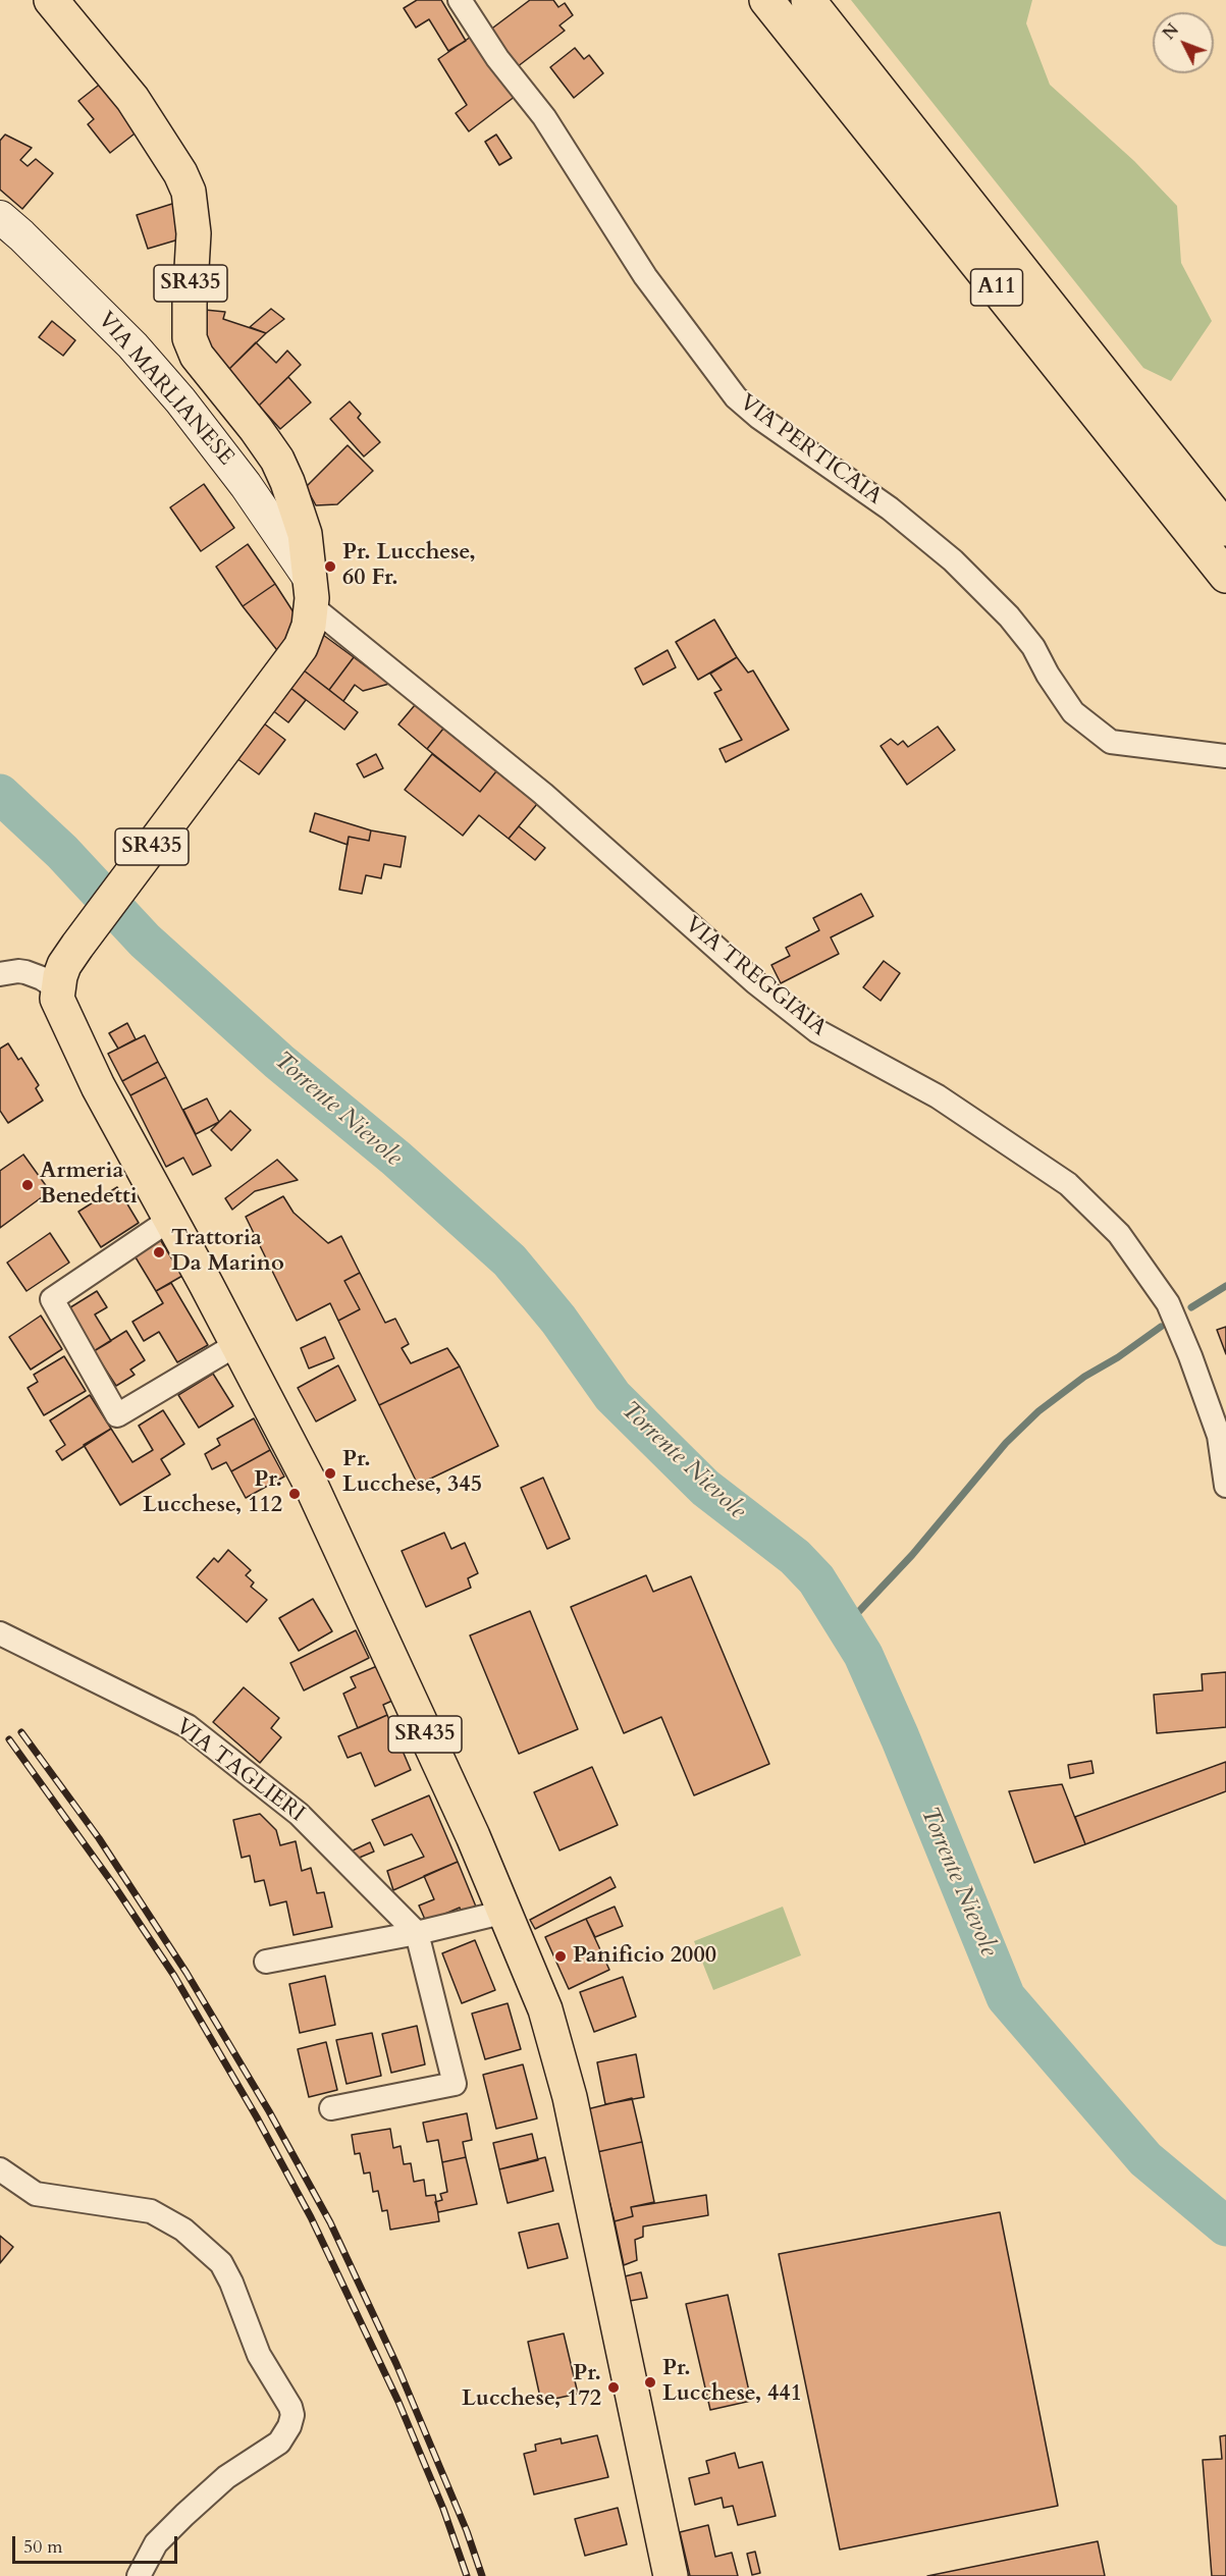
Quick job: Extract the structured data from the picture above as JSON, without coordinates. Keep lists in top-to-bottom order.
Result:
{
  "streets": {
    "main road": ["SR435", "A11"],
    "street": [
      "VIA MARLIANESE",
      "VIA PERTICAIA",
      "VIA TREGGIAIA",
      "VIA TAGLIERI"
    ]
  },
  "crossings": [
    ["SR435", "VIA MARLIANESE"],
    ["SR435", "VIA TREGGIAIA"],
    ["VIA MARLIANESE", "VIA TREGGIAIA"]
  ],
  "water": ["Torrente Nievole"],
  "places": [
    "Pr. Lucchese, 60 Fr.",
    "Armeria Benedetti",
    "Trattoria Da Marino",
    "Pr. Lucchese, 345",
    "Pr. Lucchese, 112",
    "Panificio 2000",
    "Pr. Lucchese, 441",
    "Pr. Lucchese, 172"
  ],
  "scale_bar": "50 m",
  "north": "top left"
}
